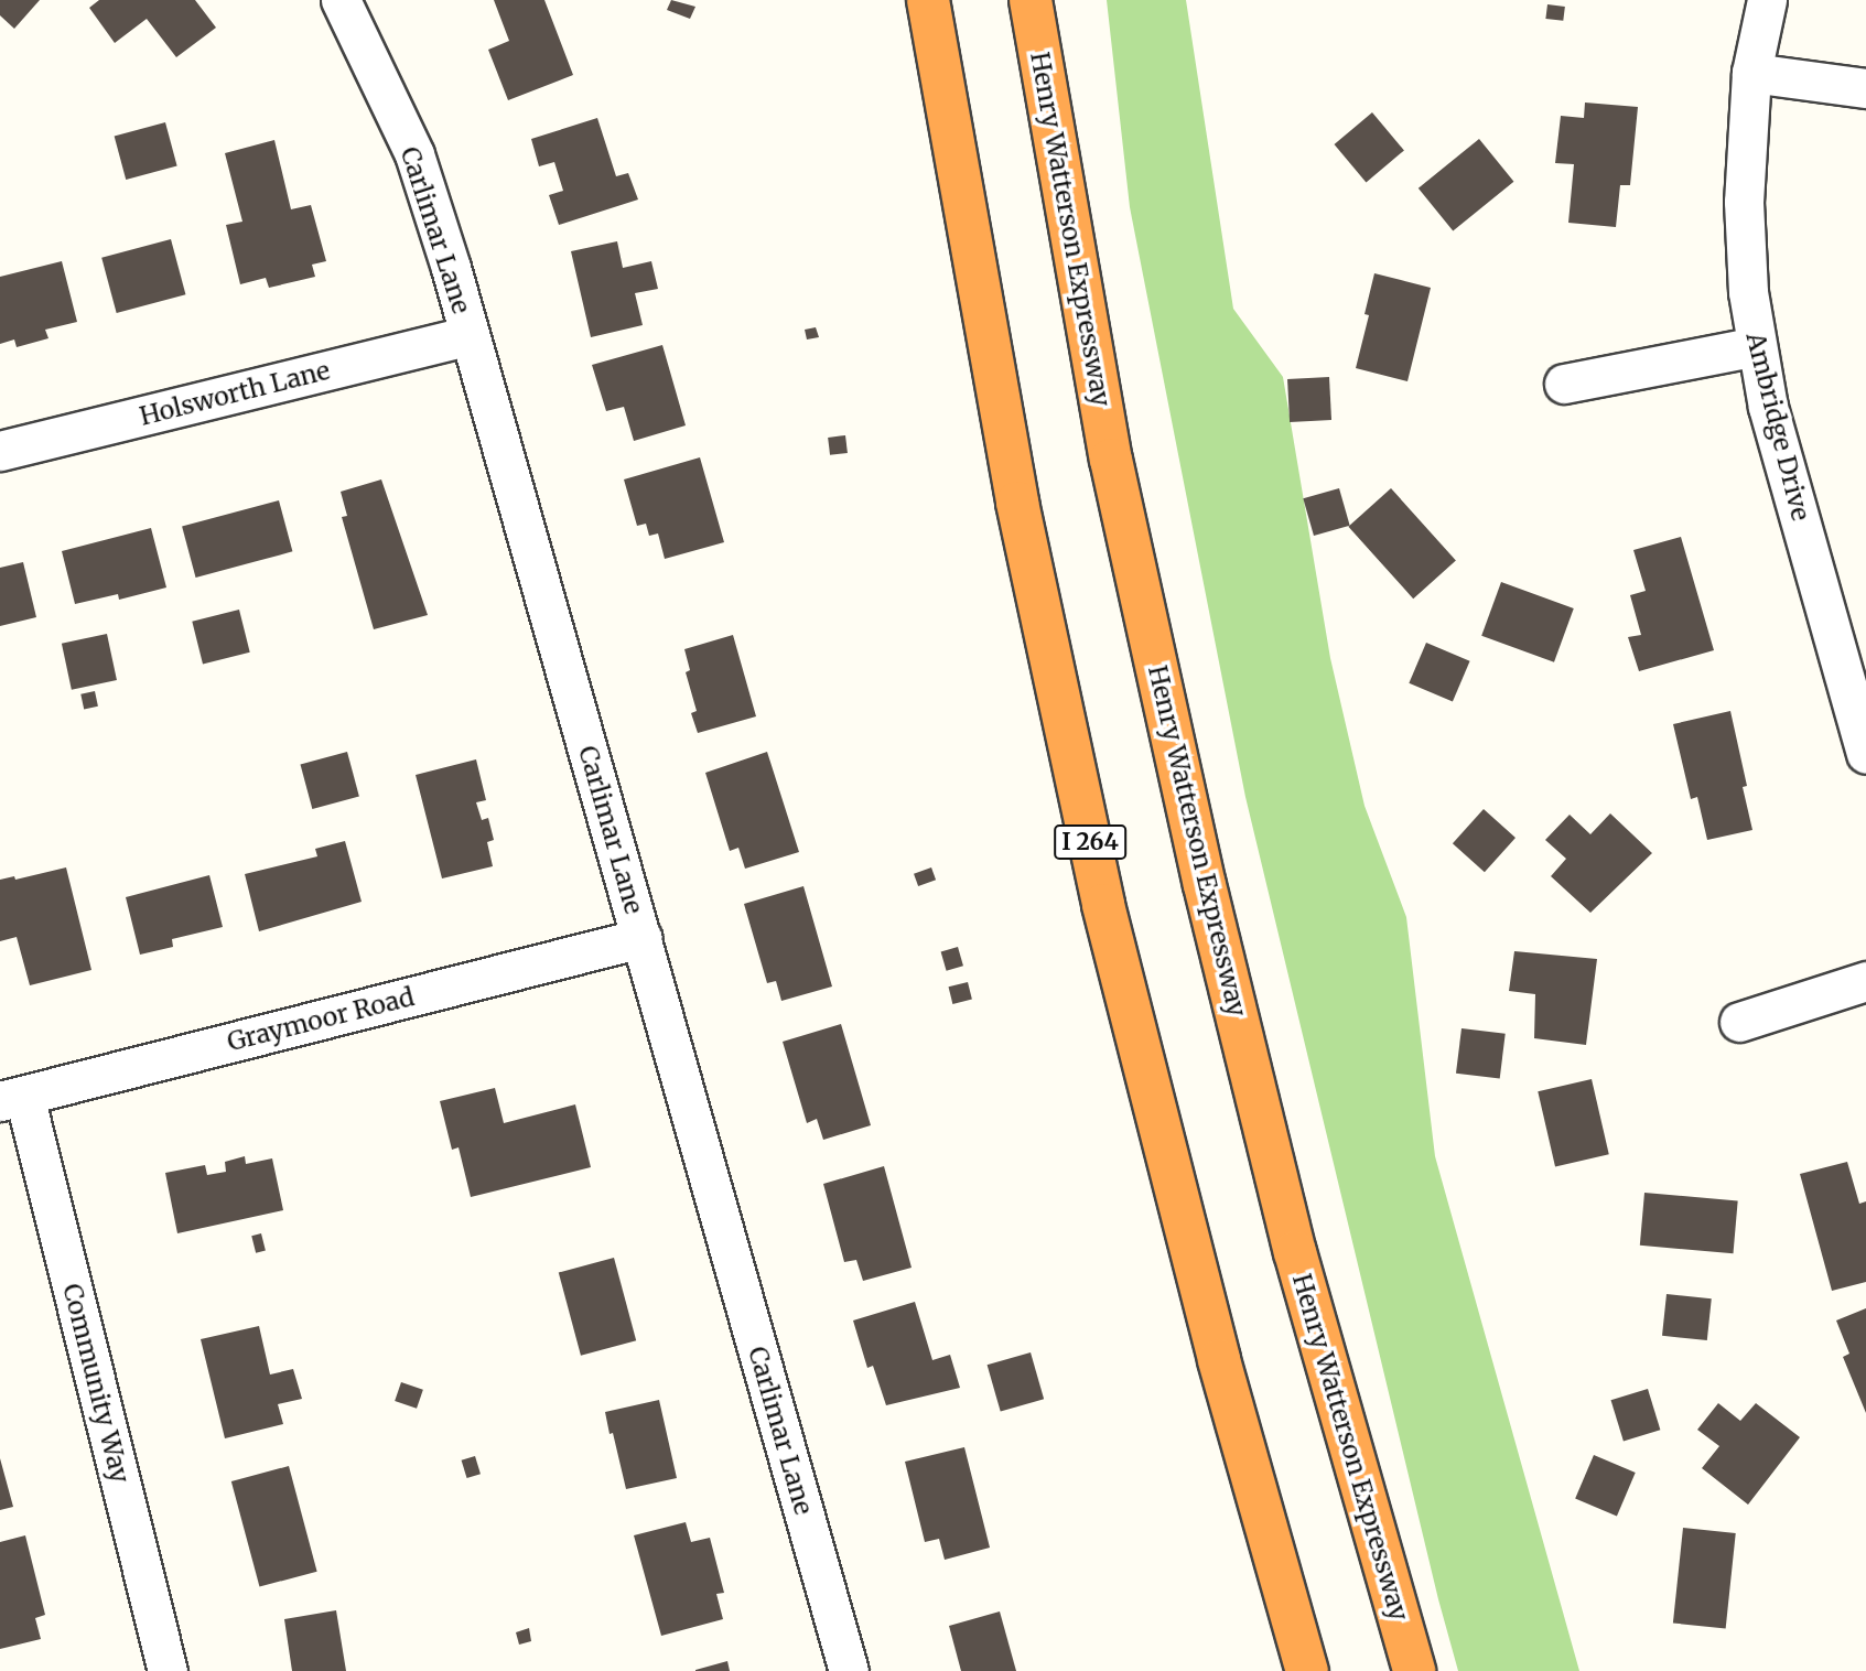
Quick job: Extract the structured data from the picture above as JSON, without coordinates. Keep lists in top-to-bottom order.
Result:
{
  "streets": {
    "highway": ["Henry Watterson Expressway", "I 264"],
    "street": [
      "Carlimar Lane",
      "Holsworth Lane",
      "Ambridge Drive",
      "Graymoor Road",
      "Community Way"
    ]
  },
  "crossings": [
    ["Carlimar Lane", "Holsworth Lane"],
    ["Carlimar Lane", "Graymoor Road"],
    ["Graymoor Road", "Community Way"]
  ]
}
